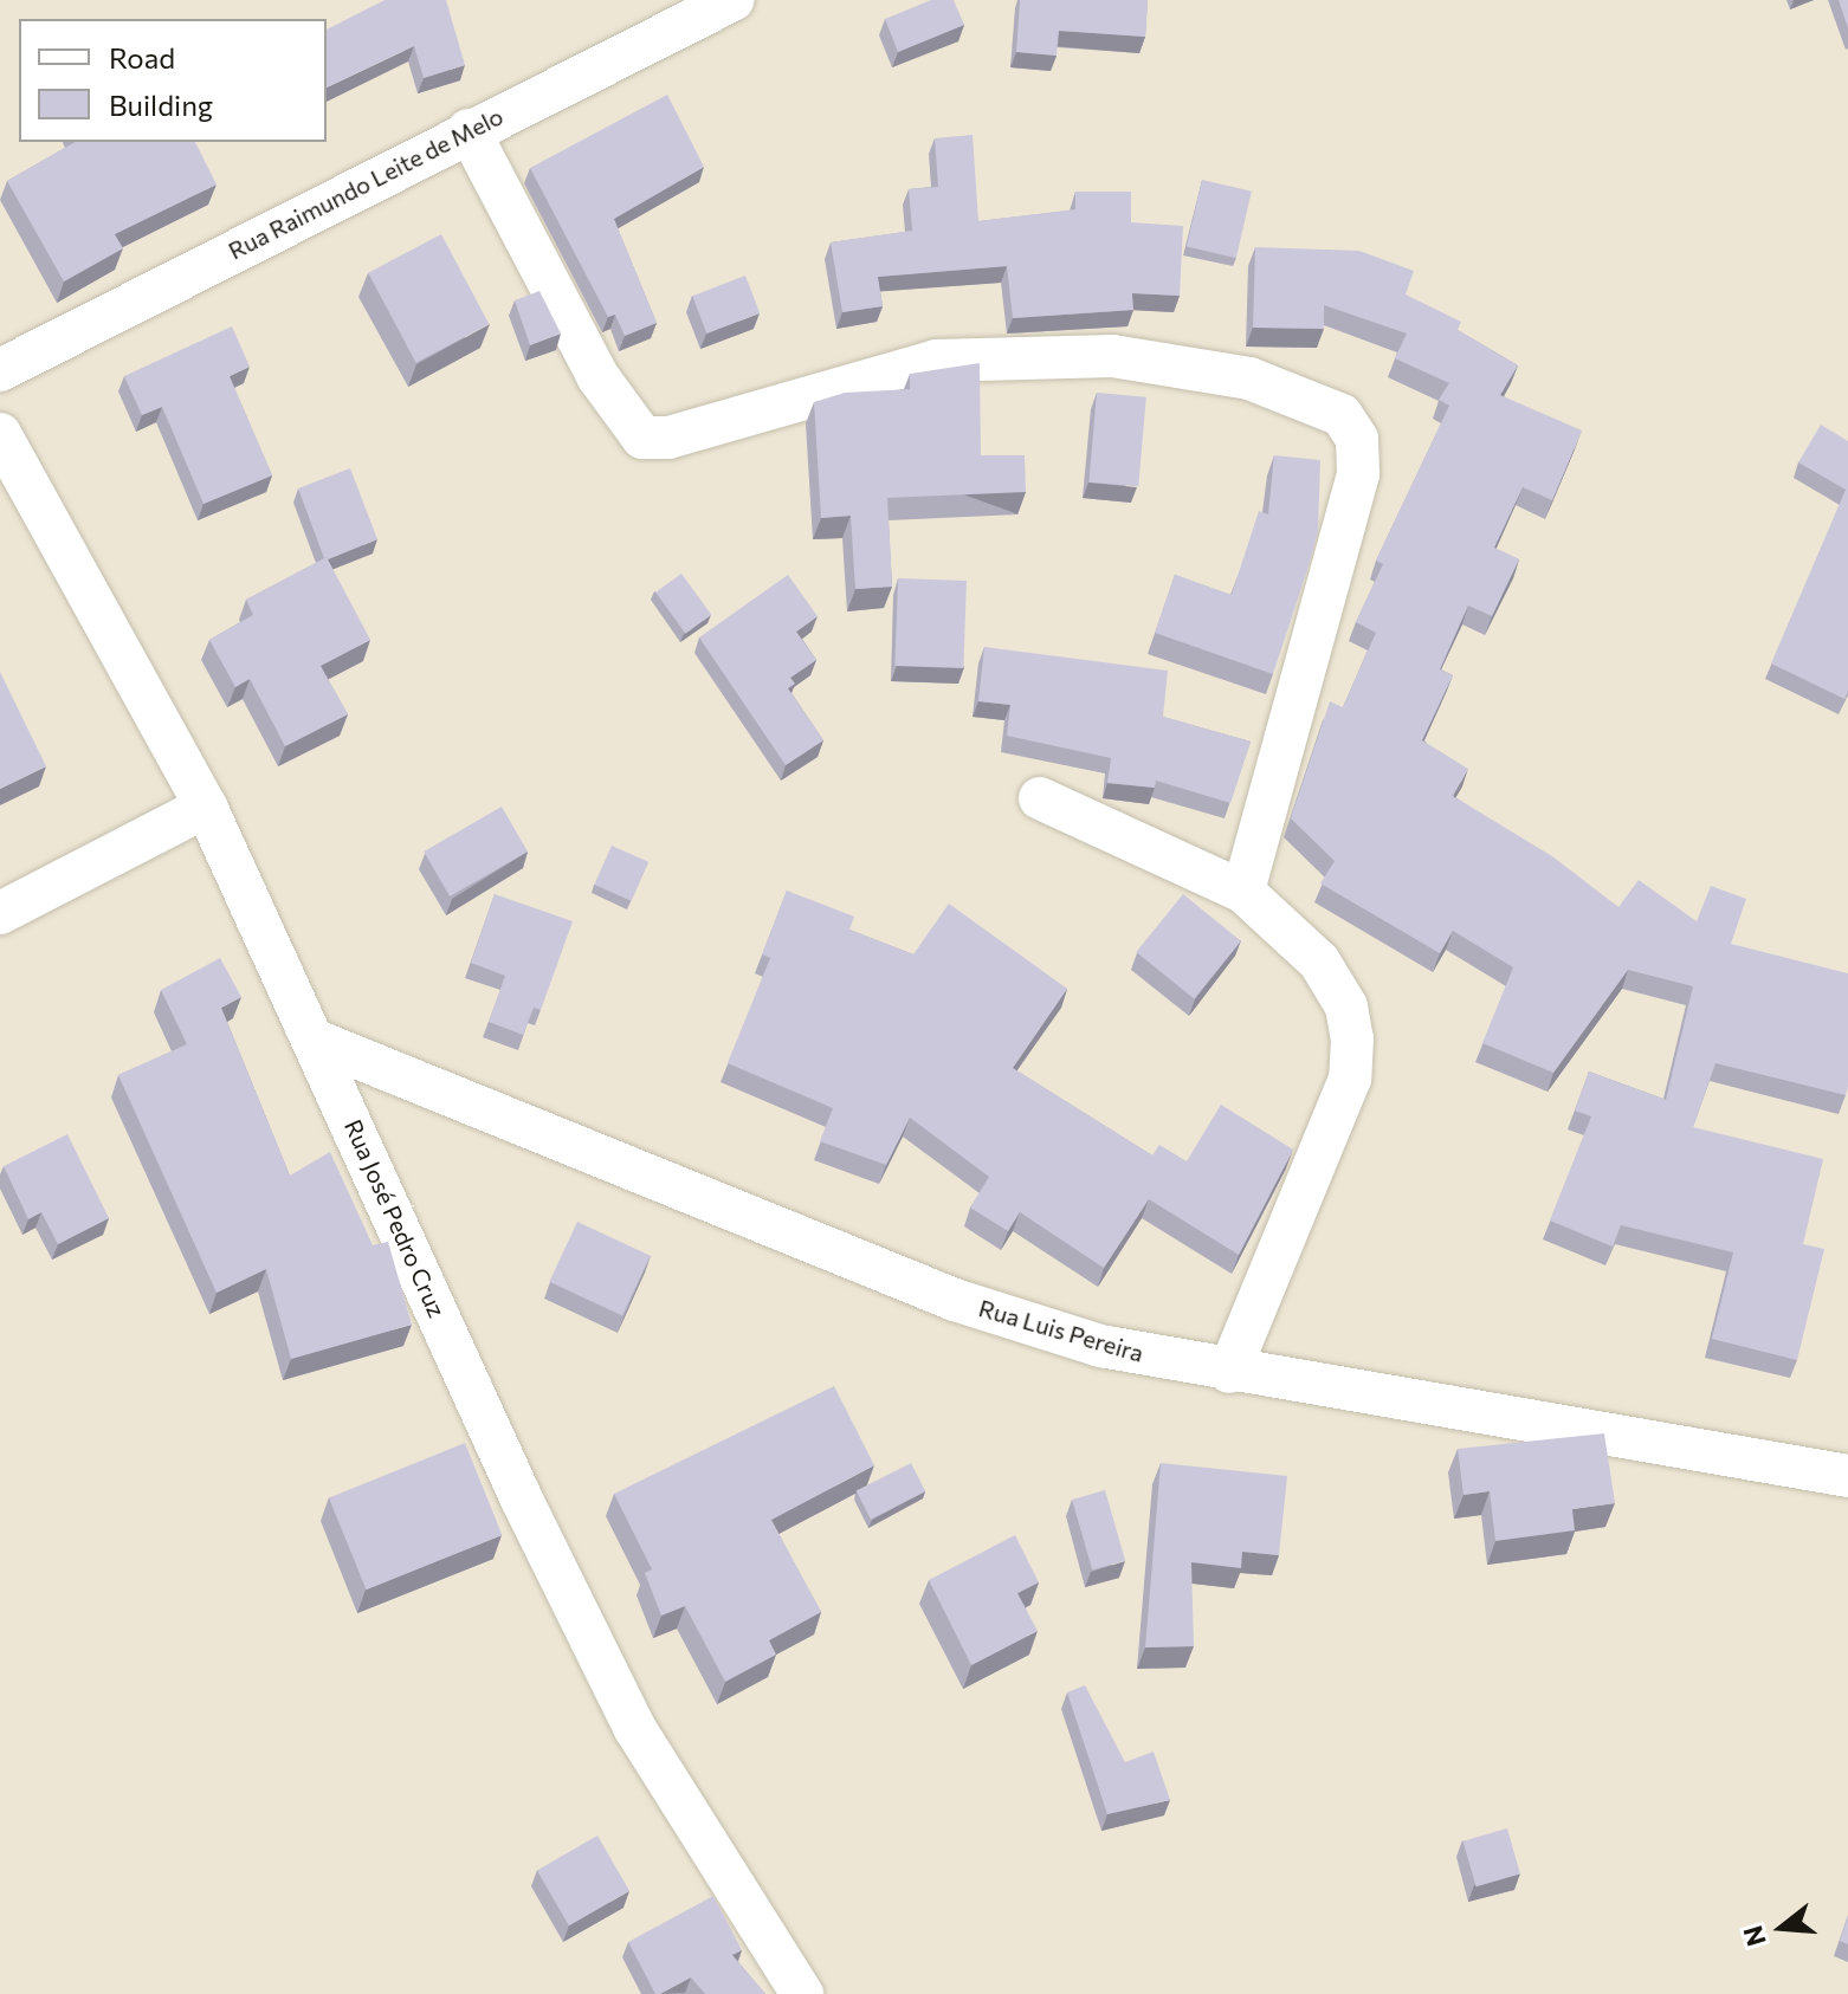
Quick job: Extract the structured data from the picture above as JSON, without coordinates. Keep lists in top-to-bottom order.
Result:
{
  "streets": {
    "street": ["Rua Raimundo Leite de Melo", "Rua José Pedro Cruz", "Rua Luis Pereira"]
  },
  "crossings": [
    ["Rua José Pedro Cruz", "Rua Luis Pereira"]
  ],
  "legend": ["Road", "Building"],
  "north": "left"
}
